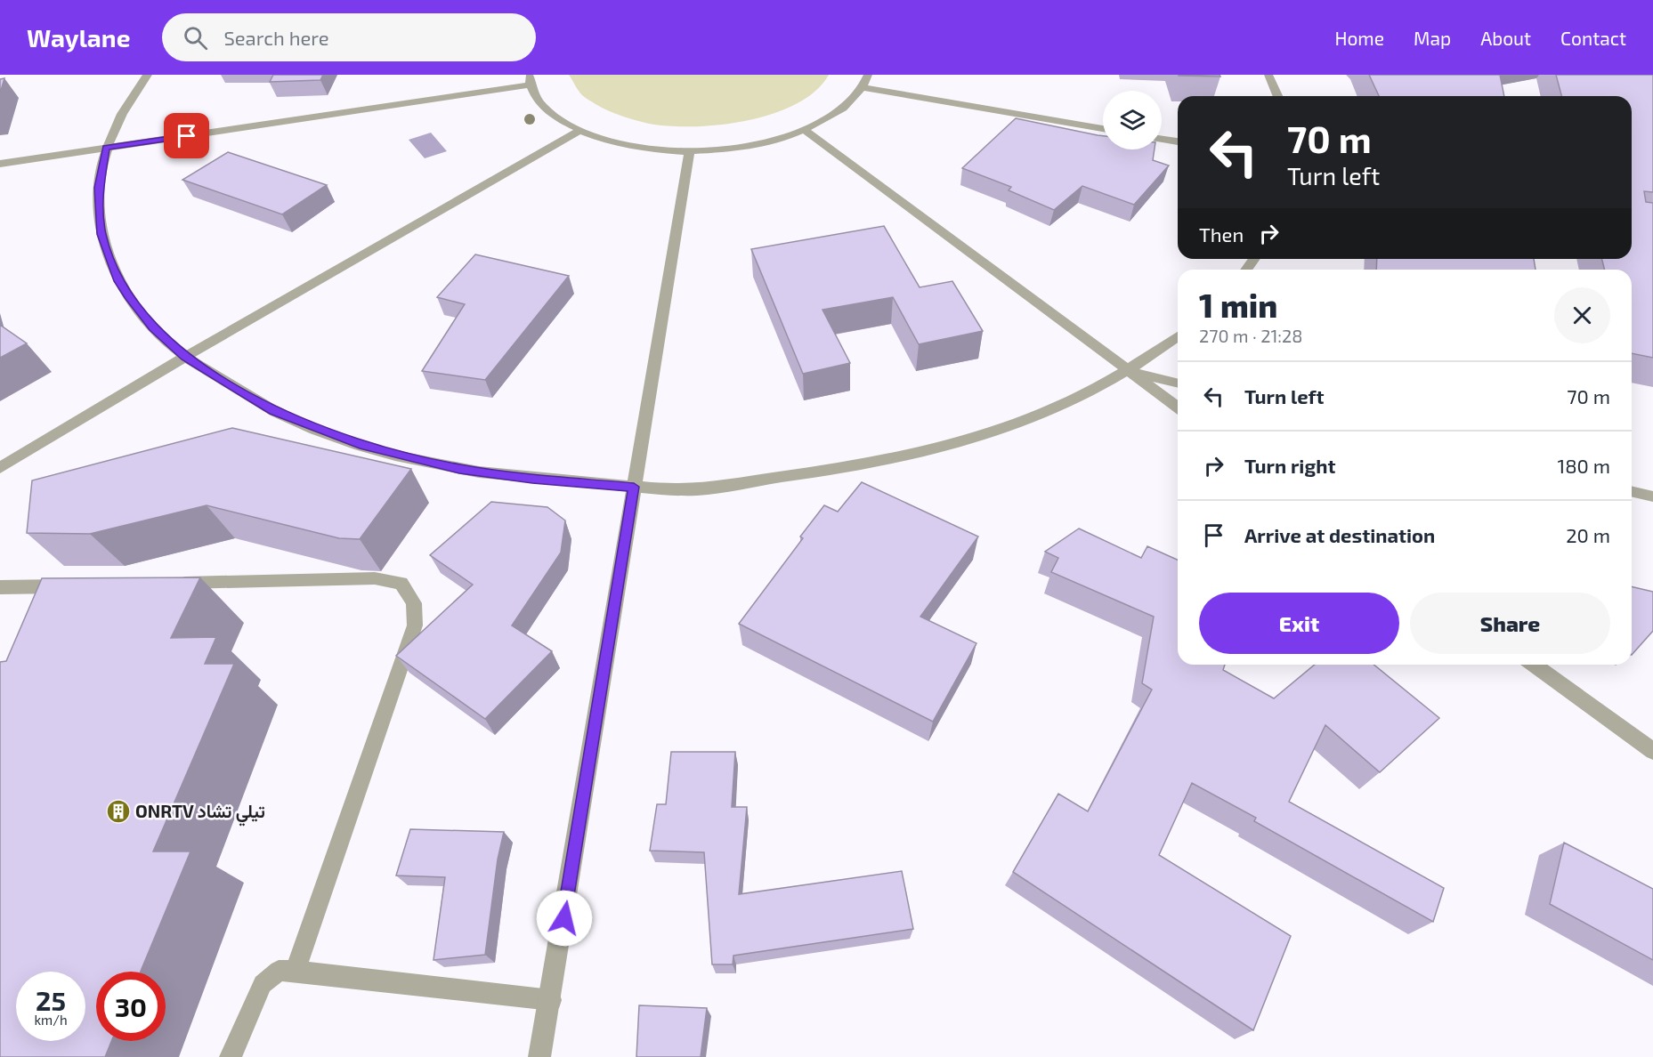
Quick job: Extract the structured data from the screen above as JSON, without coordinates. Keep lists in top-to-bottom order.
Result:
{
  "places": {
    "building": ["ONRTV تيلي تشاد"]
  },
  "page": {
    "header": "Waylane",
    "search": "Search here",
    "nav": [
      "Home",
      "Map",
      "About",
      "Contact"
    ],
    "turn": ["70 m", "Turn left"],
    "then": "Then",
    "heading": ["1 min", "270 m · 21:28"],
    "list": [
      {
        "name": "Turn left",
        "value": "70 m"
      },
      {
        "name": "Turn right",
        "value": "180 m"
      },
      {
        "name": "Arrive at destination",
        "value": "20 m"
      }
    ],
    "buttons": ["Exit", "Share"],
    "speed": "25 km/h",
    "limit": "30"
  }
}
